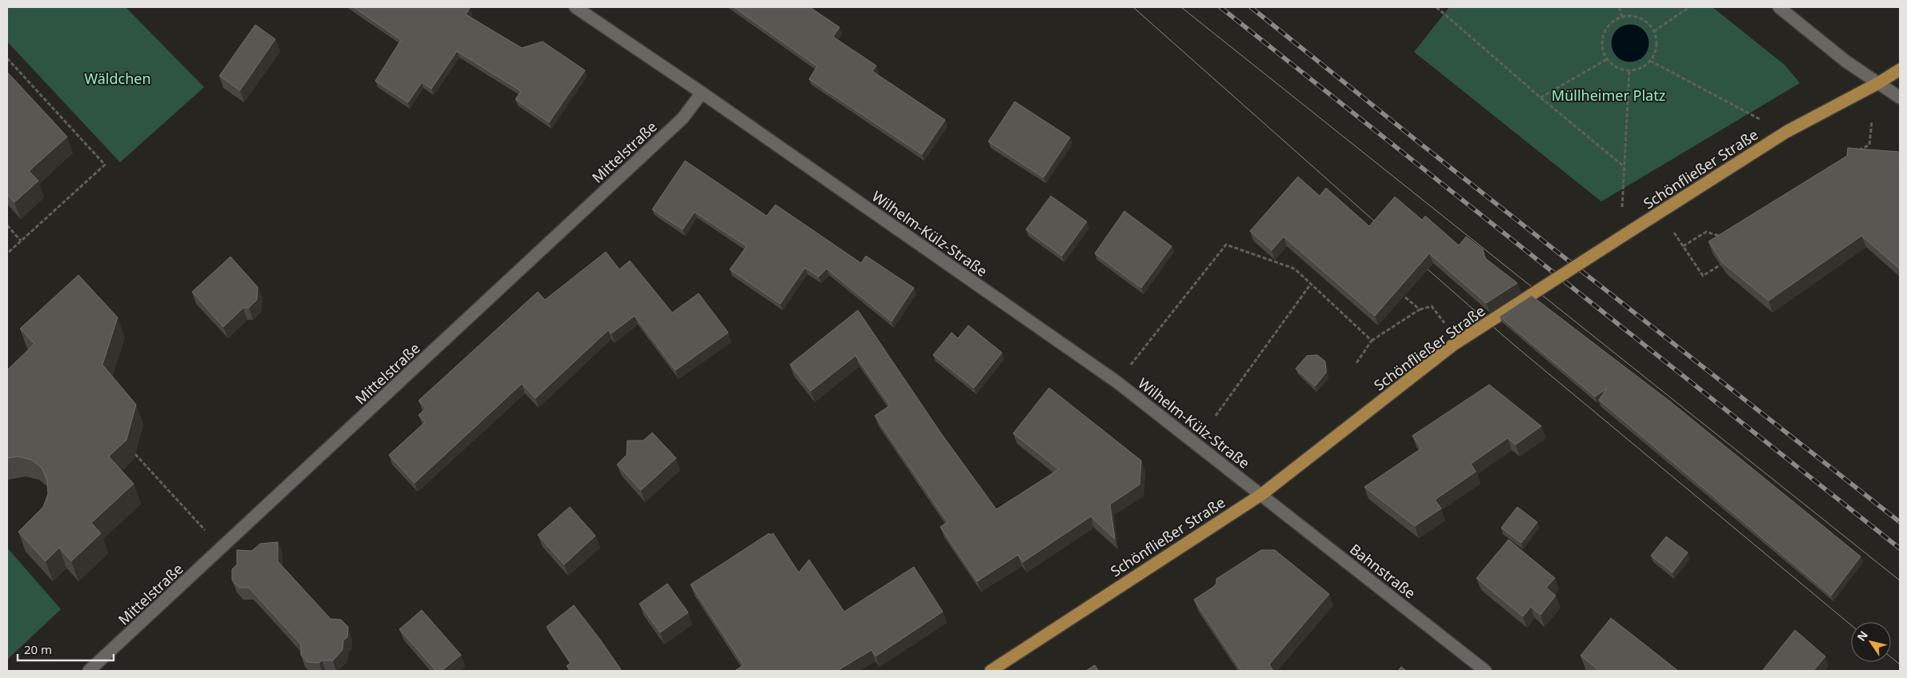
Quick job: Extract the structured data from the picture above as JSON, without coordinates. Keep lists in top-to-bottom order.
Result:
{
  "streets": {
    "main road": ["Schönfließer Straße"],
    "street": ["Mittelstraße", "Wilhelm-Külz-Straße", "Bahnstraße"]
  },
  "crossings": [
    ["Mittelstraße", "Wilhelm-Külz-Straße"],
    ["Schönfließer Straße", "Wilhelm-Külz-Straße"],
    ["Schönfließer Straße", "Bahnstraße"],
    ["Wilhelm-Külz-Straße", "Bahnstraße"]
  ],
  "parks": ["Wäldchen", "Müllheimer Platz"],
  "scale_bar": "20 m",
  "north": "top left"
}
